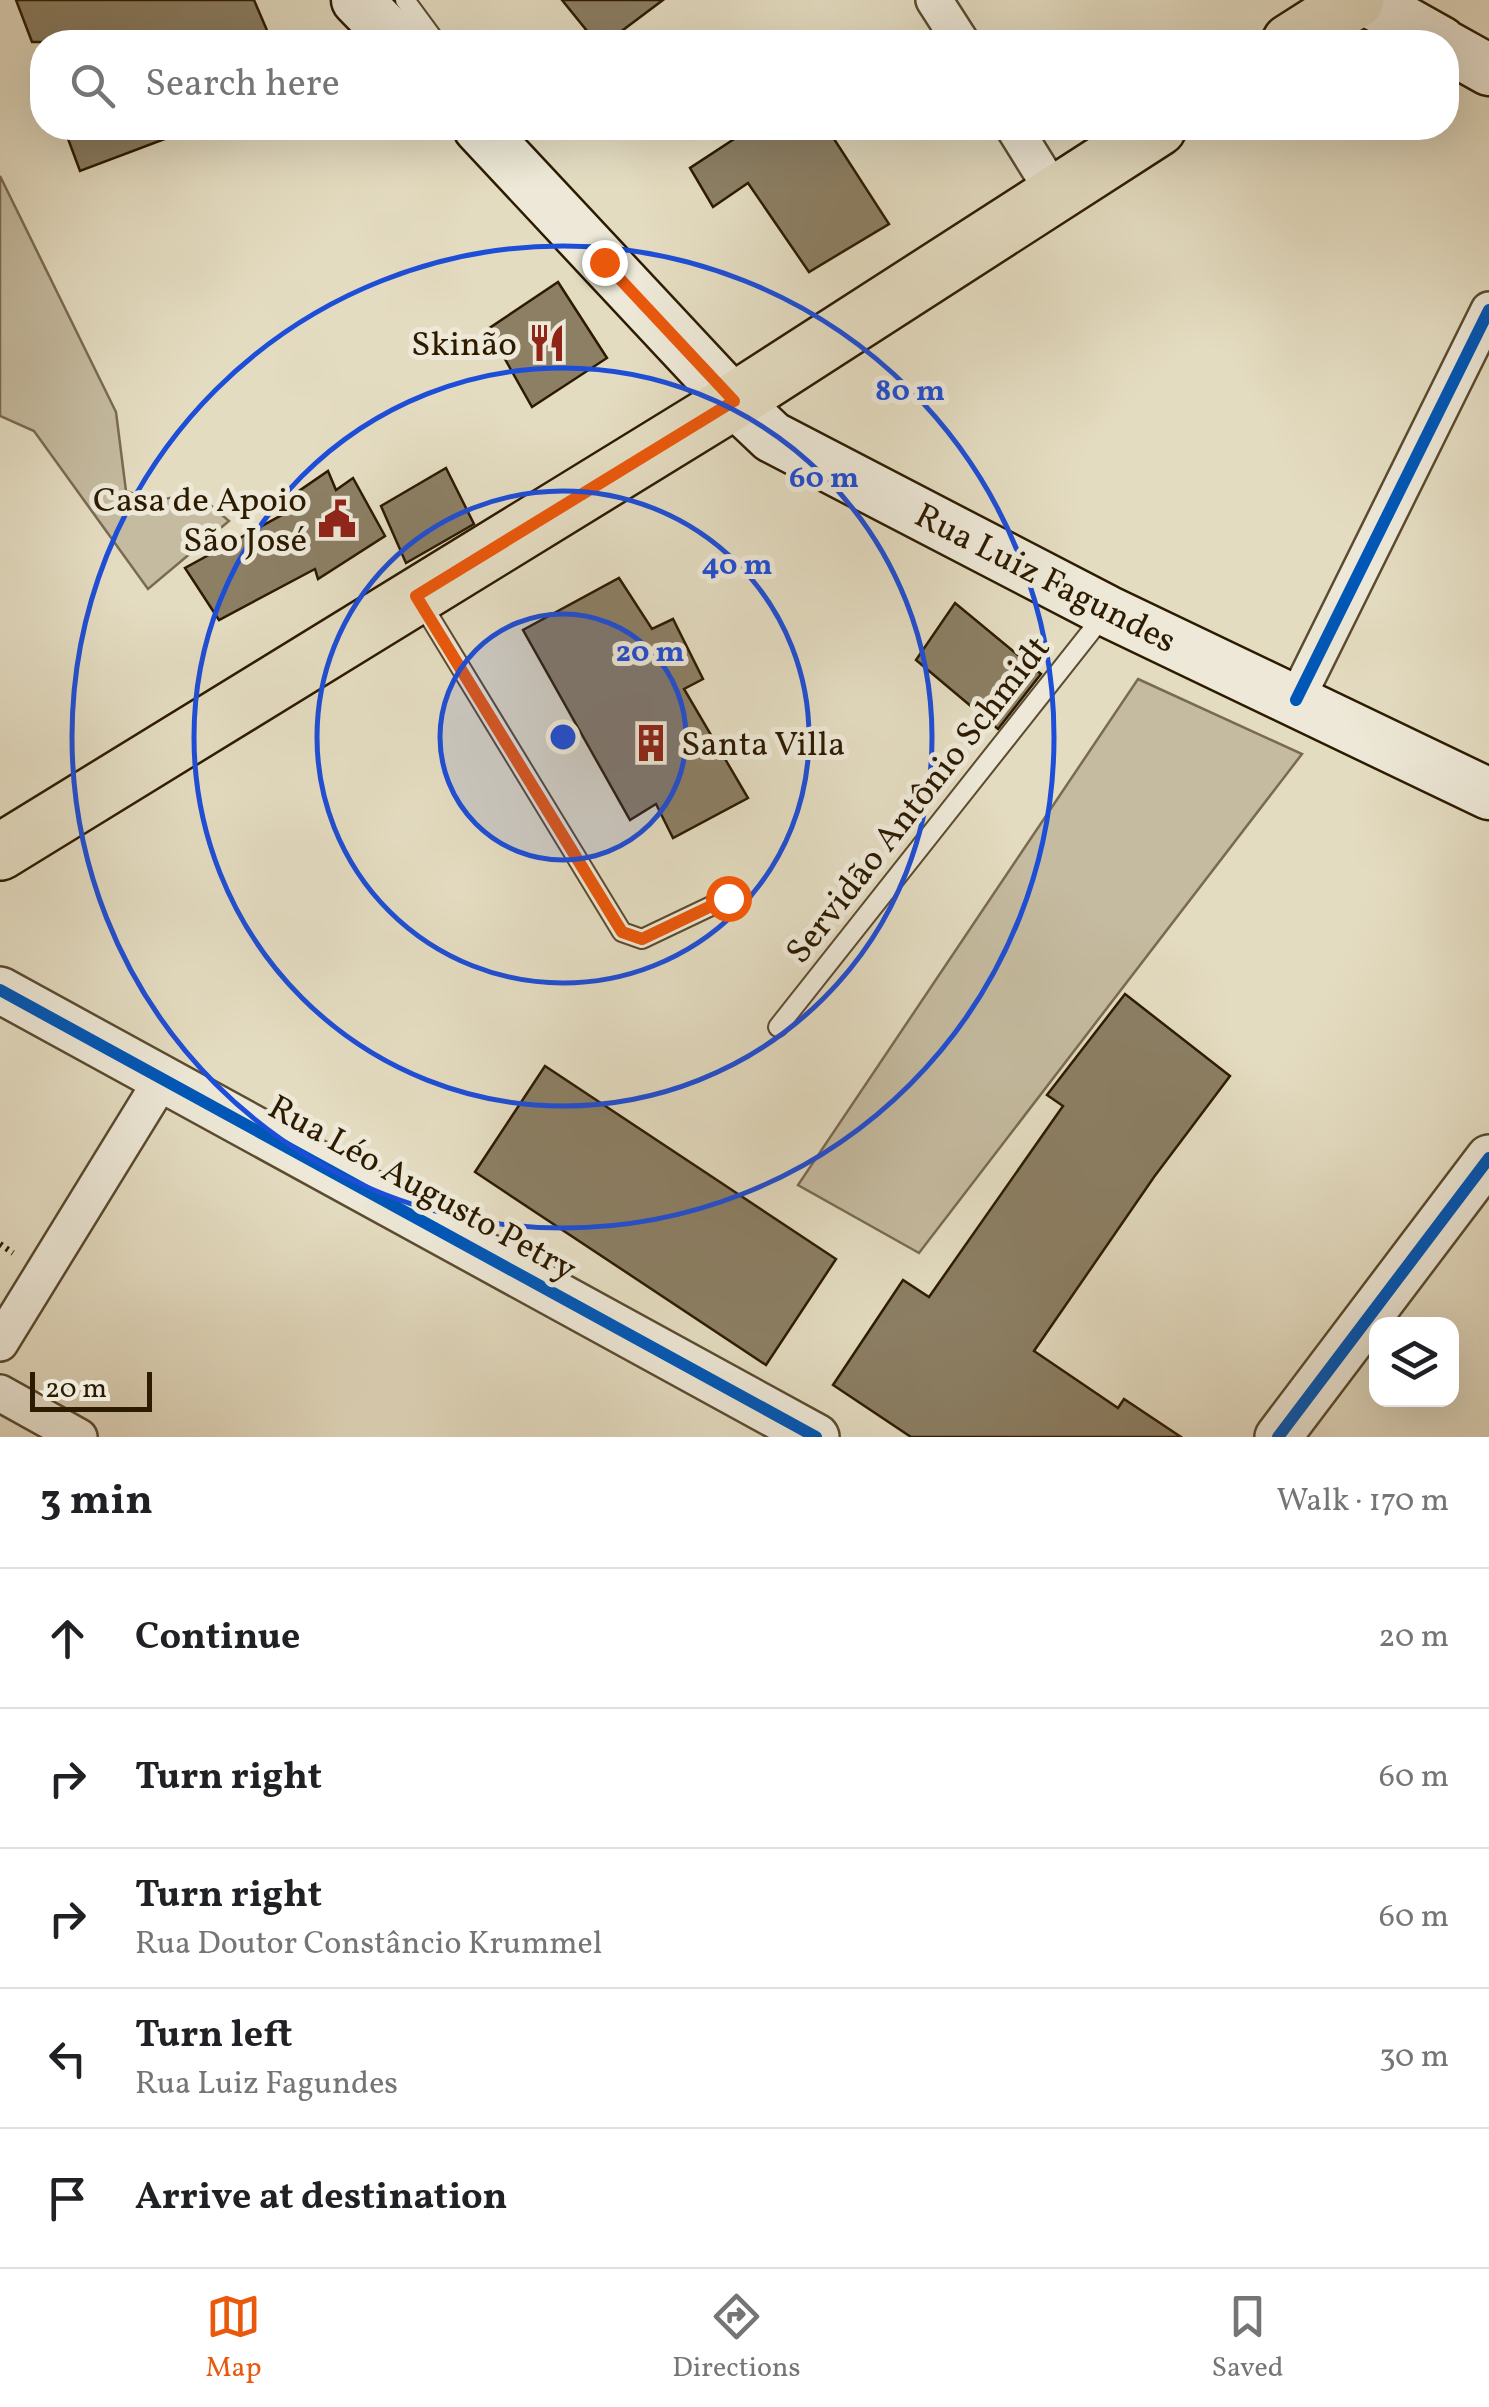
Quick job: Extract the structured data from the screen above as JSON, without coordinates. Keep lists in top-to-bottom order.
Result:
{
  "streets": {
    "main road": ["Rua Luiz Fagundes"],
    "street": ["Rua Léo Augusto Petry"],
    "lane": ["Servidão Antônio Schmidt"]
  },
  "crossings": [
    ["Rua Luiz Fagundes", "Servidão Antônio Schmidt"]
  ],
  "places": {
    "restaurant": ["Skinão"],
    "public building": ["Casa de Apoio São José"],
    "building": ["Santa Villa"]
  },
  "scale_bar": "20 m",
  "page": {
    "search": "Search here",
    "scale": "20 m",
    "heading": ["3 min", "Walk · 170 m"],
    "list": [
      ["Continue", "20 m"],
      ["Turn right", "60 m"],
      ["Turn right", "Rua Doutor Constâncio Krummel", "60 m"],
      ["Turn left", "Rua Luiz Fagundes", "30 m"],
      "Arrive at destination"
    ],
    "nav": ["Map", "Directions", "Saved"]
  },
  "rings": [
    "80 m",
    "60 m",
    "40 m",
    "20 m"
  ]
}
